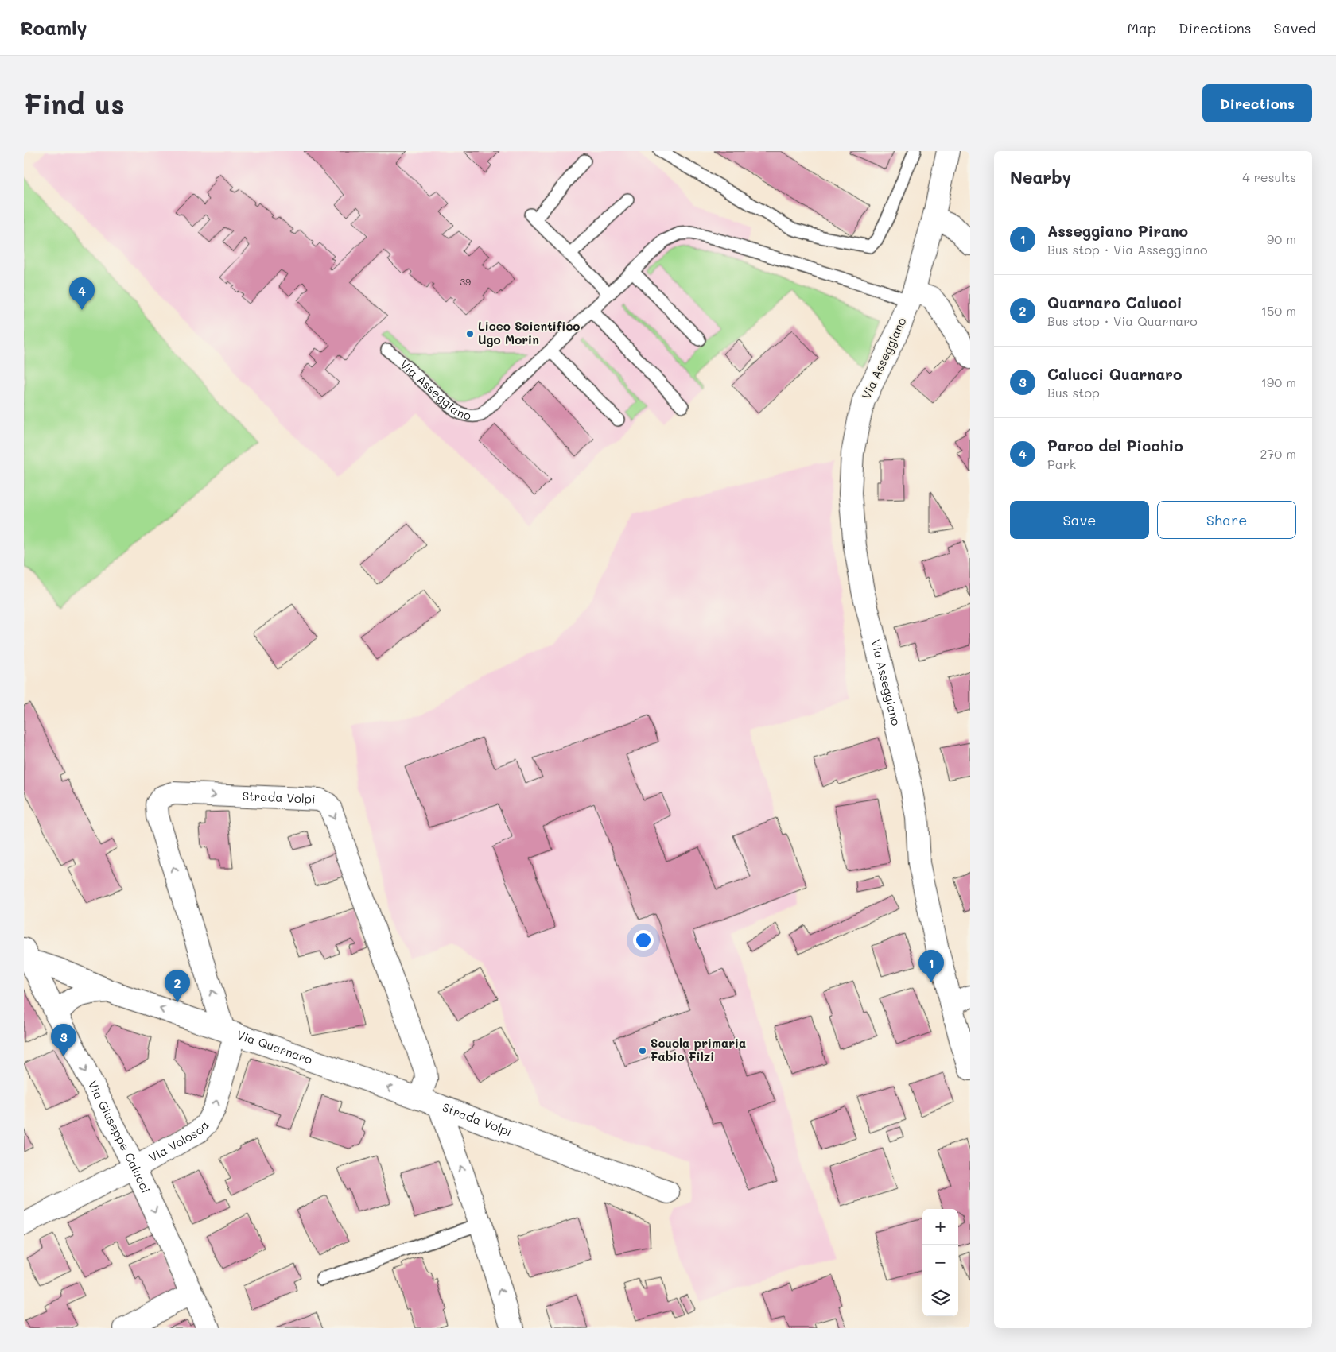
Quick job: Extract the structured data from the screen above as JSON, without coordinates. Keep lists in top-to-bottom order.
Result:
{
  "streets": {
    "street": [
      "Via Asseggiano",
      "Strada Volpi",
      "Via Quarnaro",
      "Via Giuseppe Calucci",
      "Via Volosca"
    ]
  },
  "crossings": [
    ["Strada Volpi", "Via Quarnaro"],
    ["Strada Volpi", "Via Volosca"],
    ["Via Quarnaro", "Via Giuseppe Calucci"],
    ["Via Quarnaro", "Via Volosca"],
    ["Via Giuseppe Calucci", "Via Volosca"]
  ],
  "one_way": ["Via Quarnaro", "Via Giuseppe Calucci", "Via Volosca"],
  "places": ["Liceo Scientifico Ugo Morin", "Scuola primaria Fabio Filzi"],
  "house_numbers": ["39"],
  "page": {
    "header": "Roamly",
    "nav": ["Map", "Directions", "Saved"],
    "buttons": [
      "Directions",
      ["Save", "Share"]
    ],
    "title": "Find us",
    "heading": ["Nearby", "4 results"],
    "list": [
      {
        "mark": "1",
        "name": "Asseggiano Pirano",
        "note": "Bus stop · Via Asseggiano",
        "value": "90 m"
      },
      {
        "mark": "2",
        "name": "Quarnaro Calucci",
        "note": "Bus stop · Via Quarnaro",
        "value": "150 m"
      },
      {
        "mark": "3",
        "name": "Calucci Quarnaro",
        "note": "Bus stop",
        "value": "190 m"
      },
      {
        "mark": "4",
        "name": "Parco del Picchio",
        "note": "Park",
        "value": "270 m"
      }
    ],
    "pins": [
      "4",
      "1",
      "2",
      "3"
    ],
    "map_buttons": ["+", "−"]
  }
}
